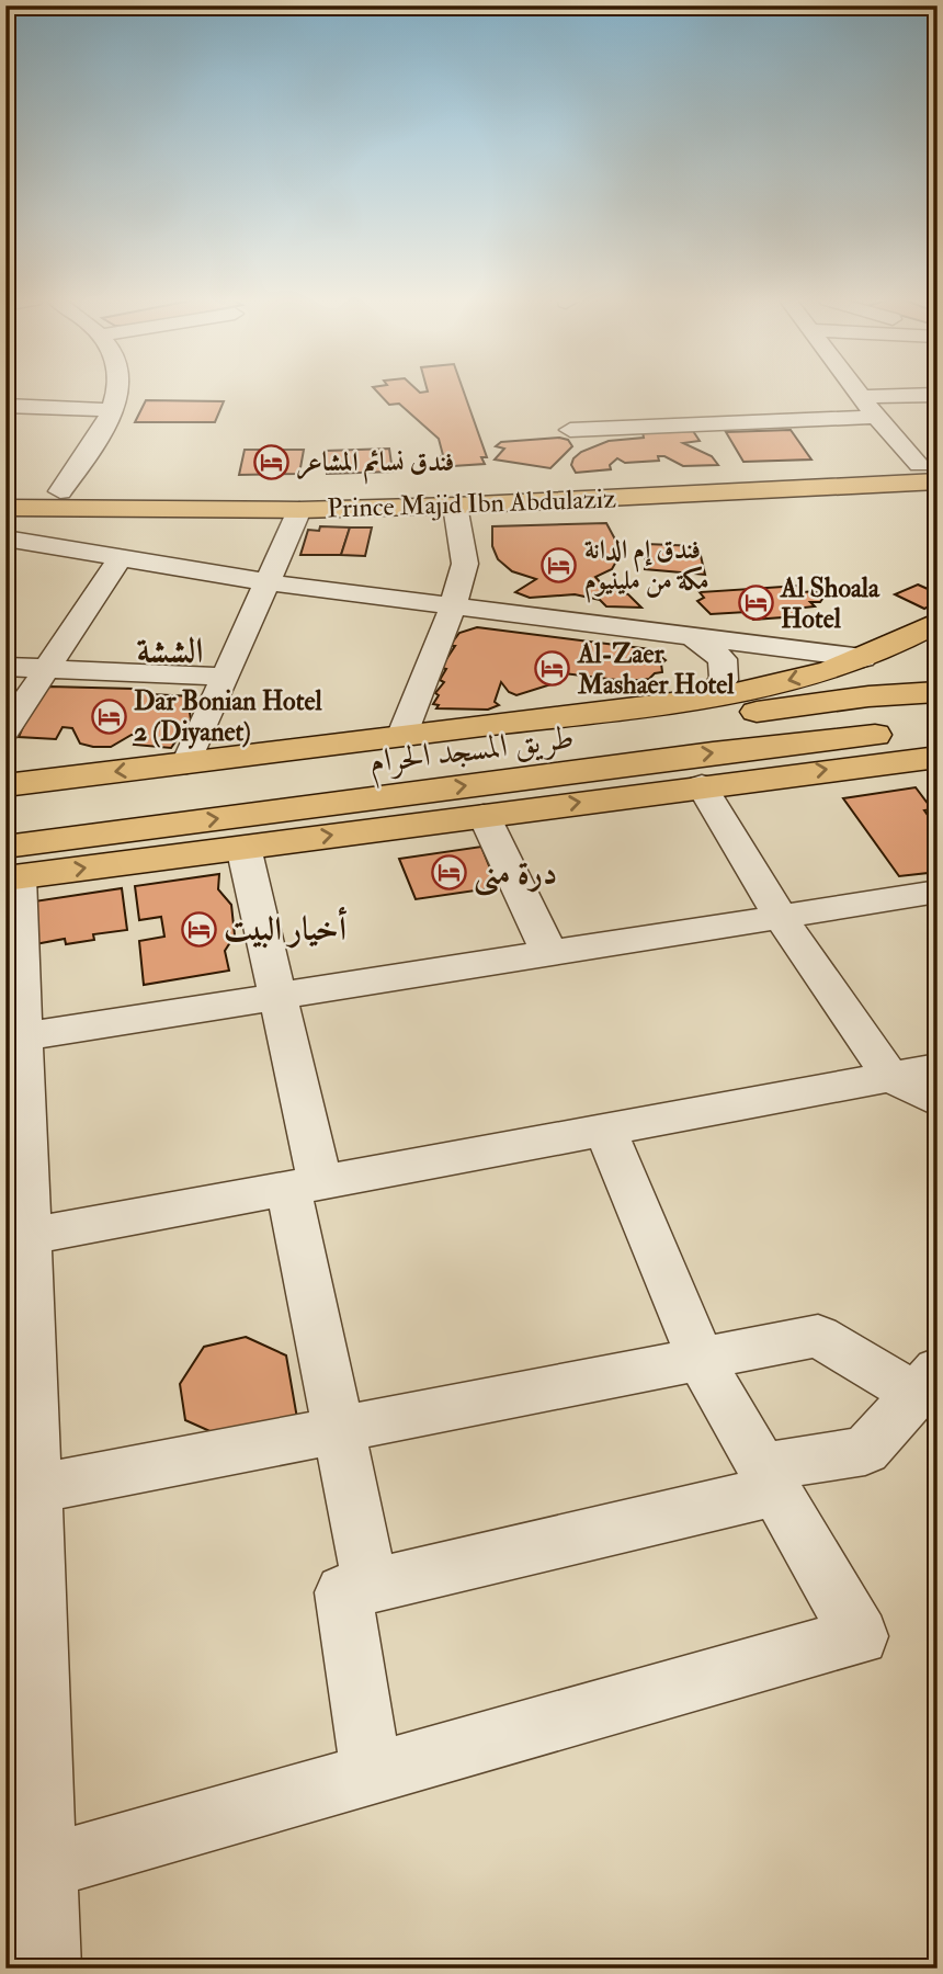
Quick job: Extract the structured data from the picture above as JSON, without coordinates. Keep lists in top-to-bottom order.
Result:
{
  "streets": {
    "main road": ["Prince Majid Ibn Abdulaziz", "طريق المسجد الحرام"]
  },
  "districts": ["الششة"],
  "places": {
    "hotel": [
      "فندق نسائم المشاعر",
      "فندق إم الدانة مكة من ملينيوم",
      "Al Shoala Hotel",
      "Al-Zaer Mashaer Hotel",
      "Dar Bonian Hotel 2 (Diyanet)",
      "درة منى",
      "أخيار البيت"
    ]
  }
}
